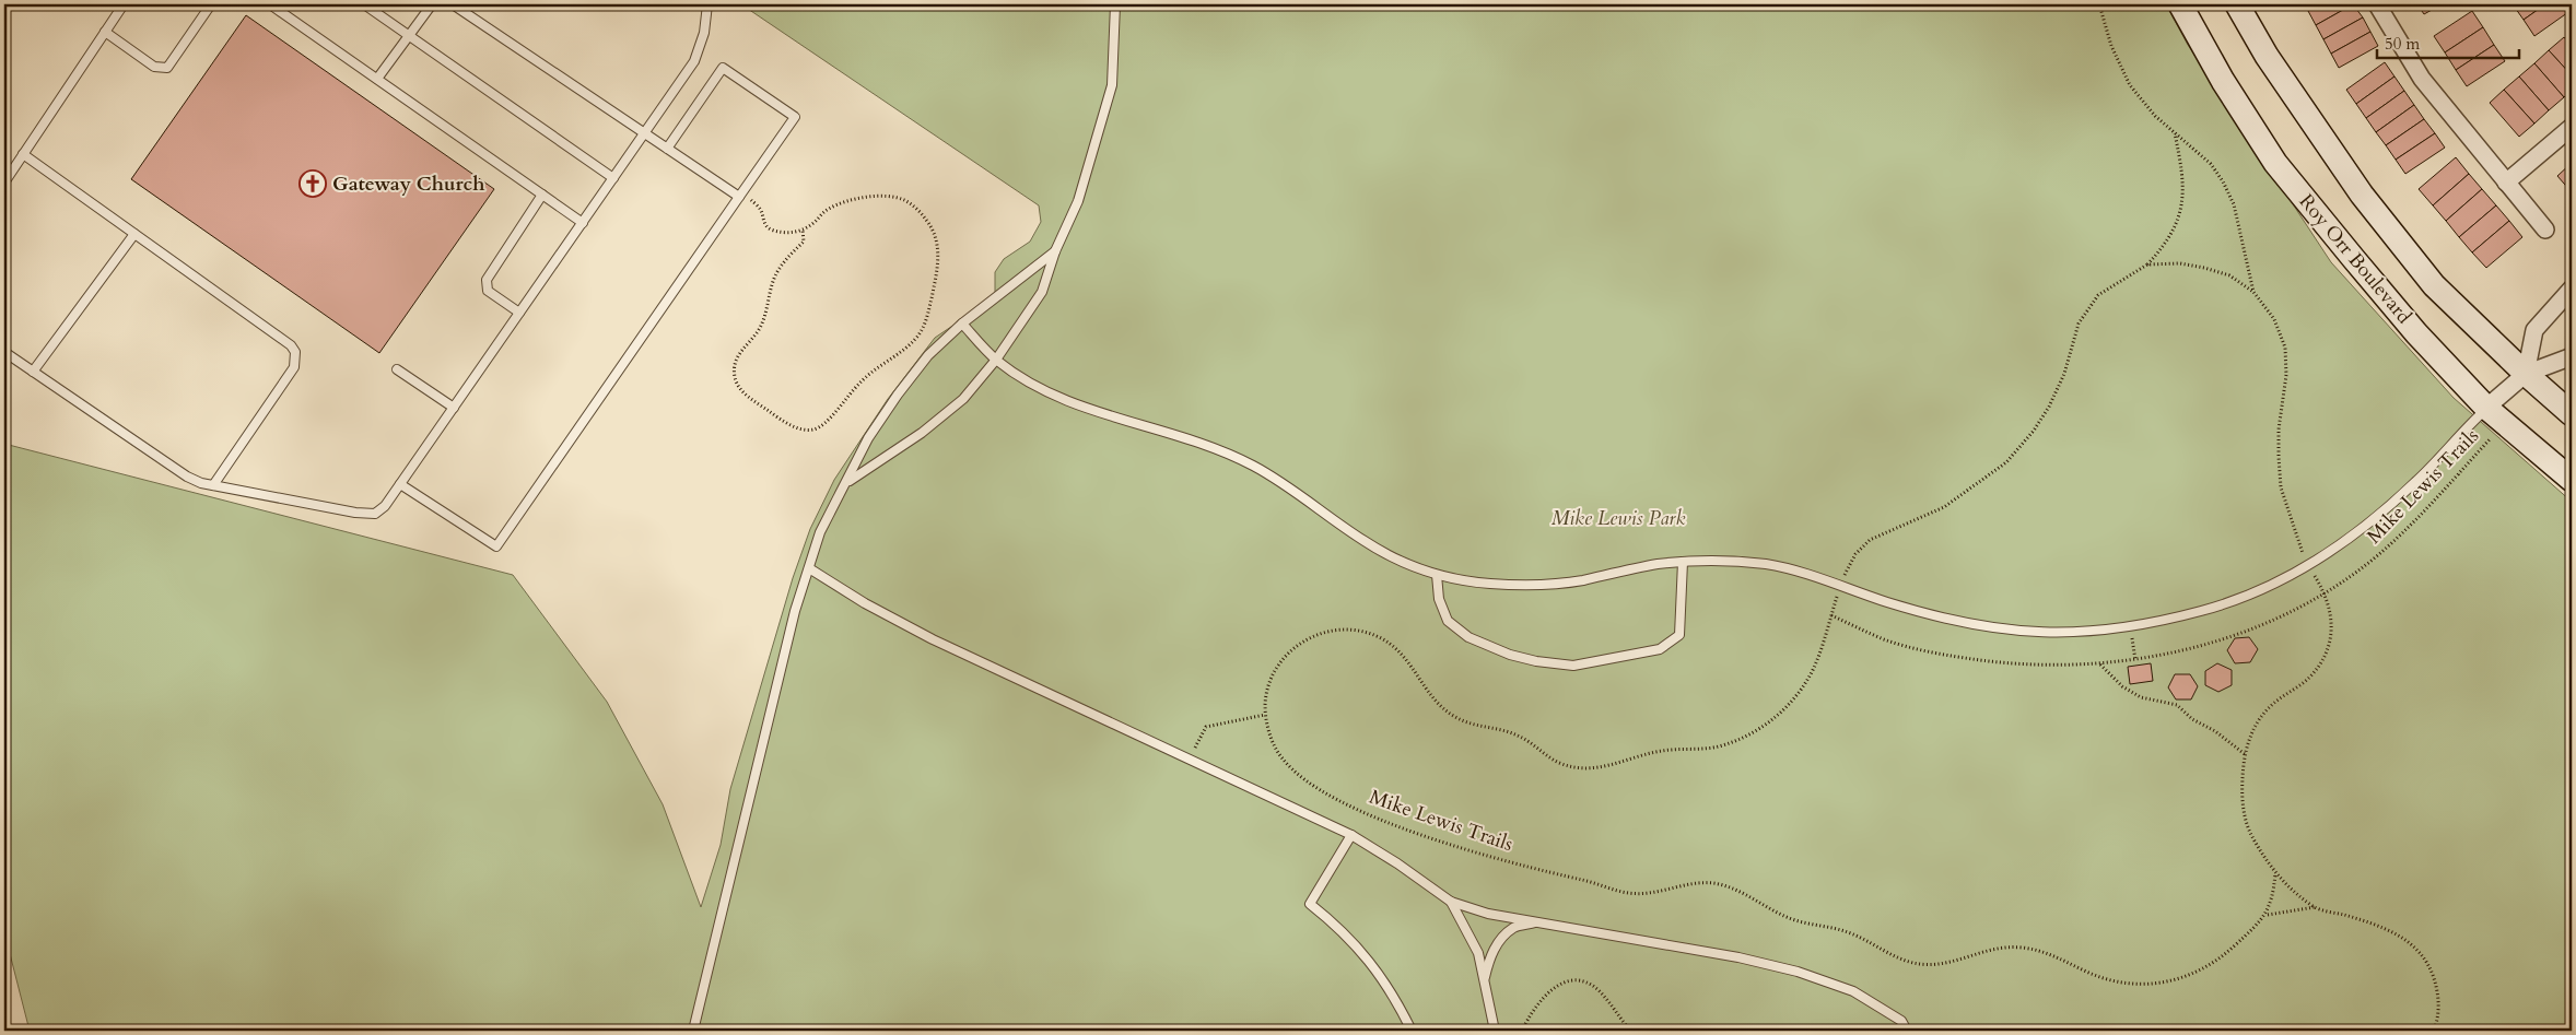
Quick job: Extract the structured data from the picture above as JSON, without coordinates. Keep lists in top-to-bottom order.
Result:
{
  "streets": {
    "main road": ["Roy Orr Boulevard"],
    "path": ["Mike Lewis Trails"]
  },
  "crossings": [
    ["Roy Orr Boulevard", "Mike Lewis Trails"]
  ],
  "parks": ["Mike Lewis Park"],
  "places": {
    "church": ["Gateway Church"]
  },
  "scale_bar": "50 m"
}
